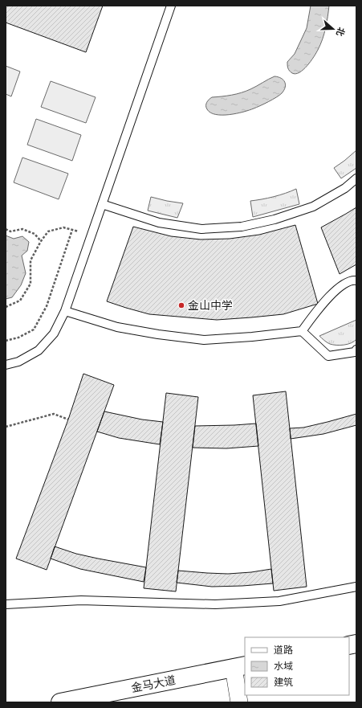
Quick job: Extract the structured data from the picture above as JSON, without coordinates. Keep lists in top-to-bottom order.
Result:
{
  "streets": {
    "street": ["金马大道"]
  },
  "places": ["金山中学"],
  "legend": ["道路", "水域", "建筑"],
  "north": "right"
}
